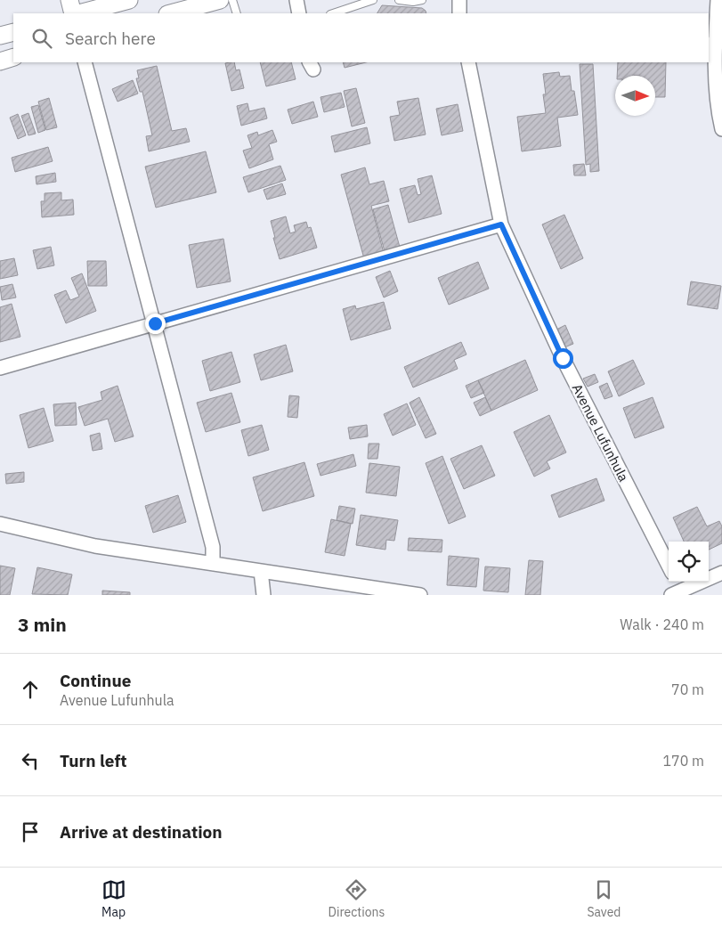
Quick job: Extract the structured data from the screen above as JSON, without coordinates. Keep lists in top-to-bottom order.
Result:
{
  "streets": {
    "street": ["Avenue Lufunhula"]
  },
  "north": "right",
  "page": {
    "search": "Search here",
    "heading": ["3 min", "Walk · 240 m"],
    "list": [
      ["Continue", "Avenue Lufunhula", "70 m"],
      ["Turn left", "170 m"],
      "Arrive at destination"
    ],
    "nav": ["Map", "Directions", "Saved"]
  }
}
